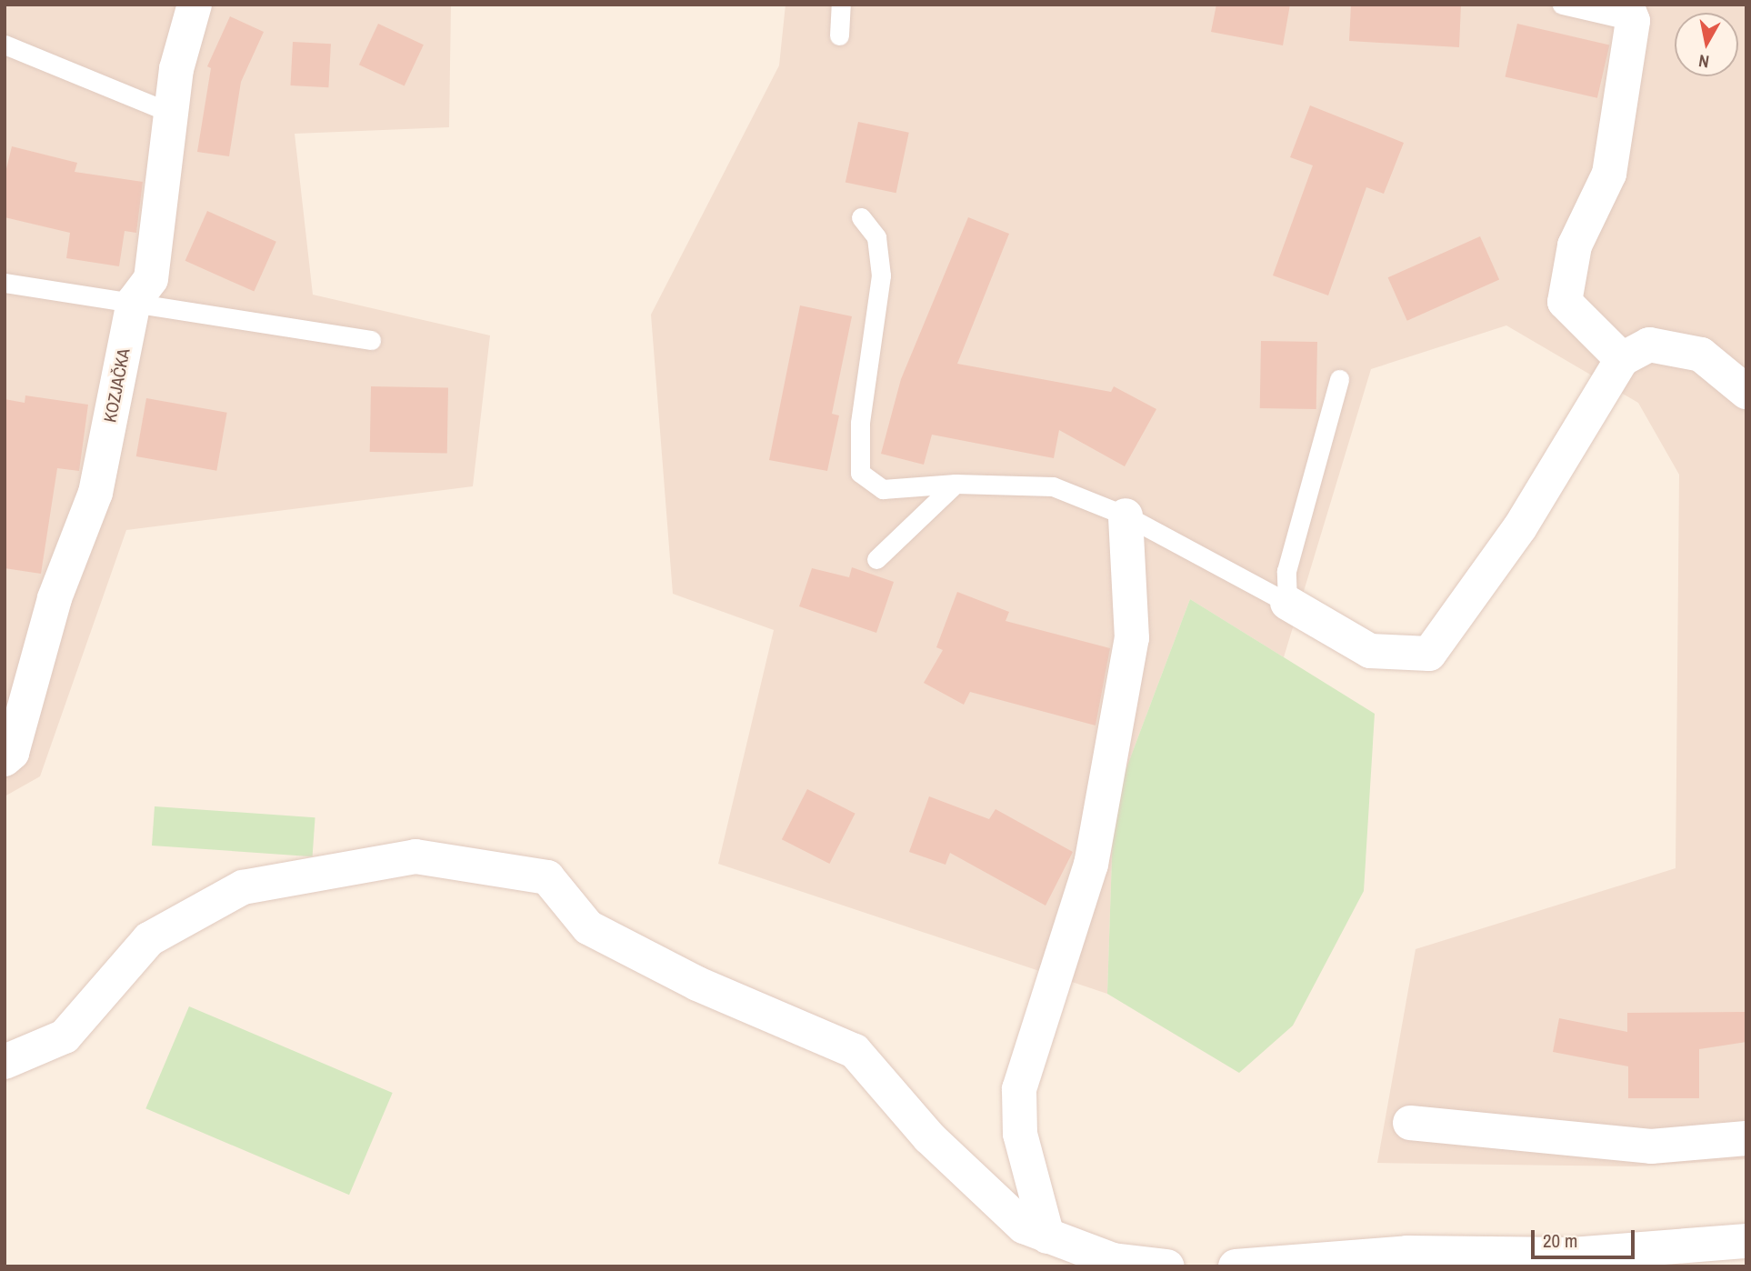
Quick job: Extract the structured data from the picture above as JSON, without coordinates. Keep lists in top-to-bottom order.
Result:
{
  "streets": {
    "street": ["KOZJAČKA"]
  },
  "scale_bar": "20 m",
  "north": "bottom"
}
